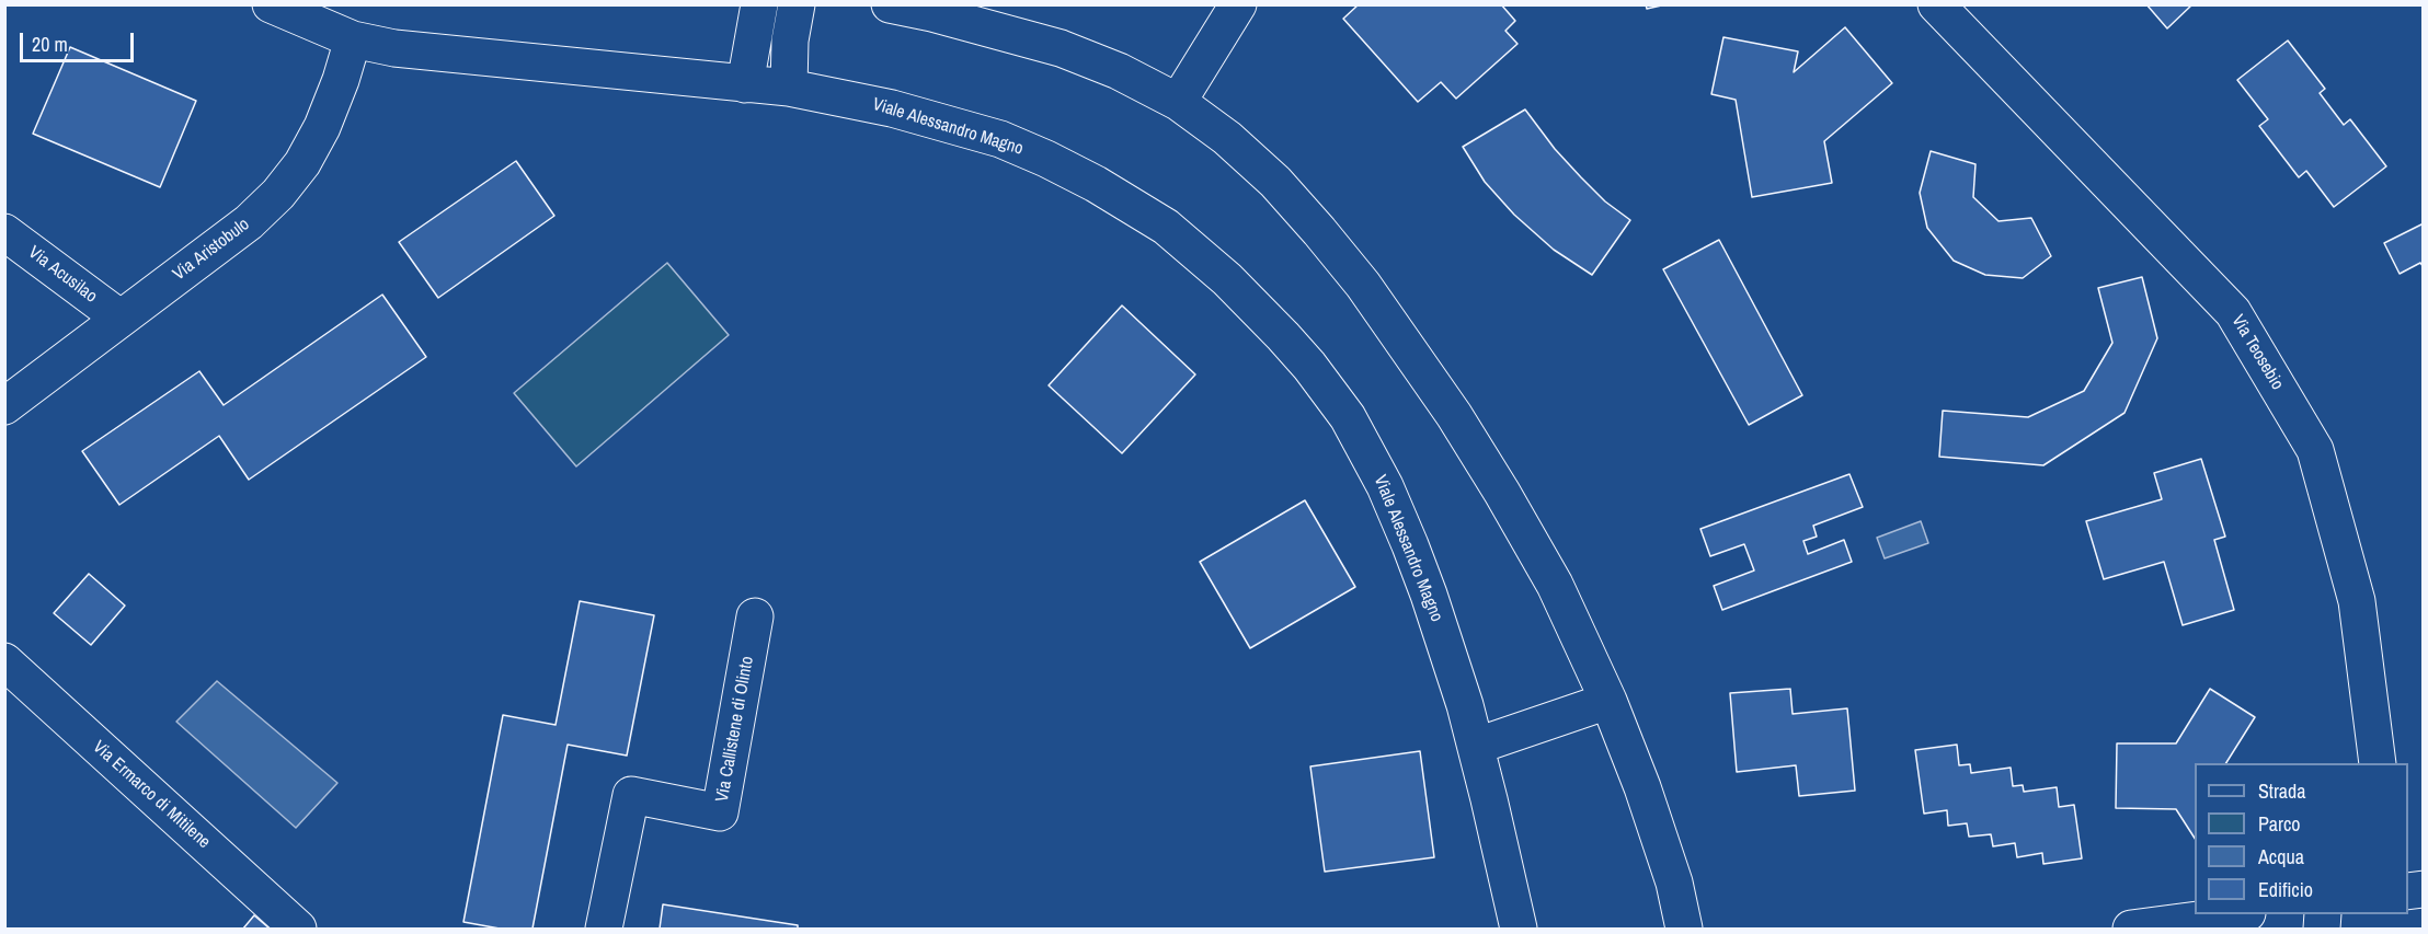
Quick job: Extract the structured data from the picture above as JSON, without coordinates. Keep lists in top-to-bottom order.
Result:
{
  "streets": {
    "street": [
      "Viale Alessandro Magno",
      "Via Aristobulo",
      "Via Acusilao",
      "Via Teosebio",
      "Via Callistene di Olinto",
      "Via Ermarco di Mitilene"
    ]
  },
  "crossings": [
    ["Viale Alessandro Magno", "Via Aristobulo"],
    ["Via Aristobulo", "Via Acusilao"]
  ],
  "legend": [
    "Strada",
    "Parco",
    "Acqua",
    "Edificio"
  ],
  "scale_bar": "20 m"
}
